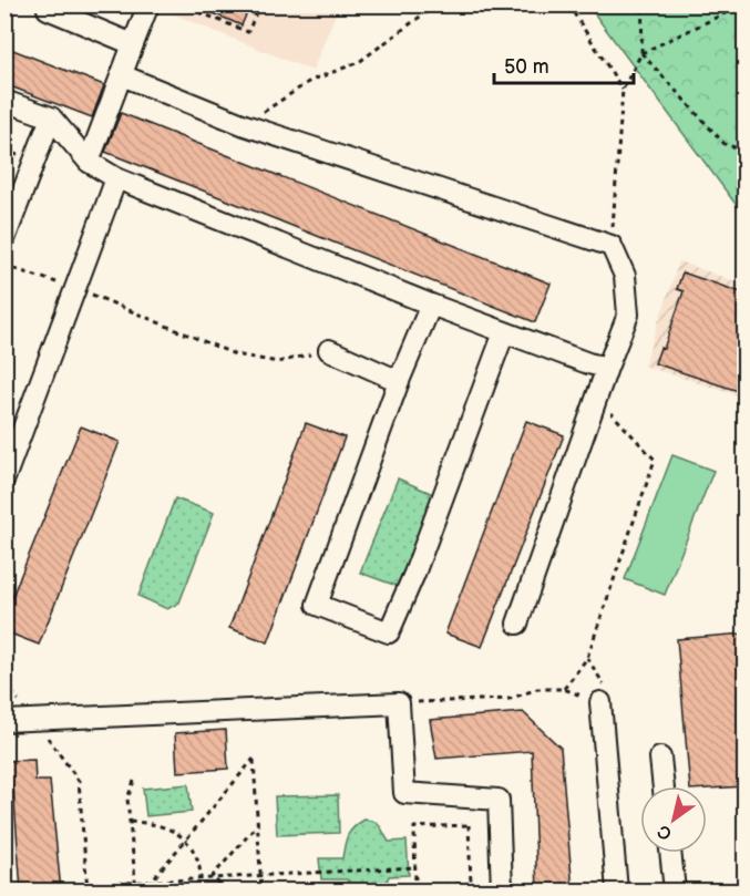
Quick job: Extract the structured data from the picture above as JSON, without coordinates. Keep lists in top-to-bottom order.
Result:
{
  "scale_bar": "50 m",
  "north": "bottom left"
}
